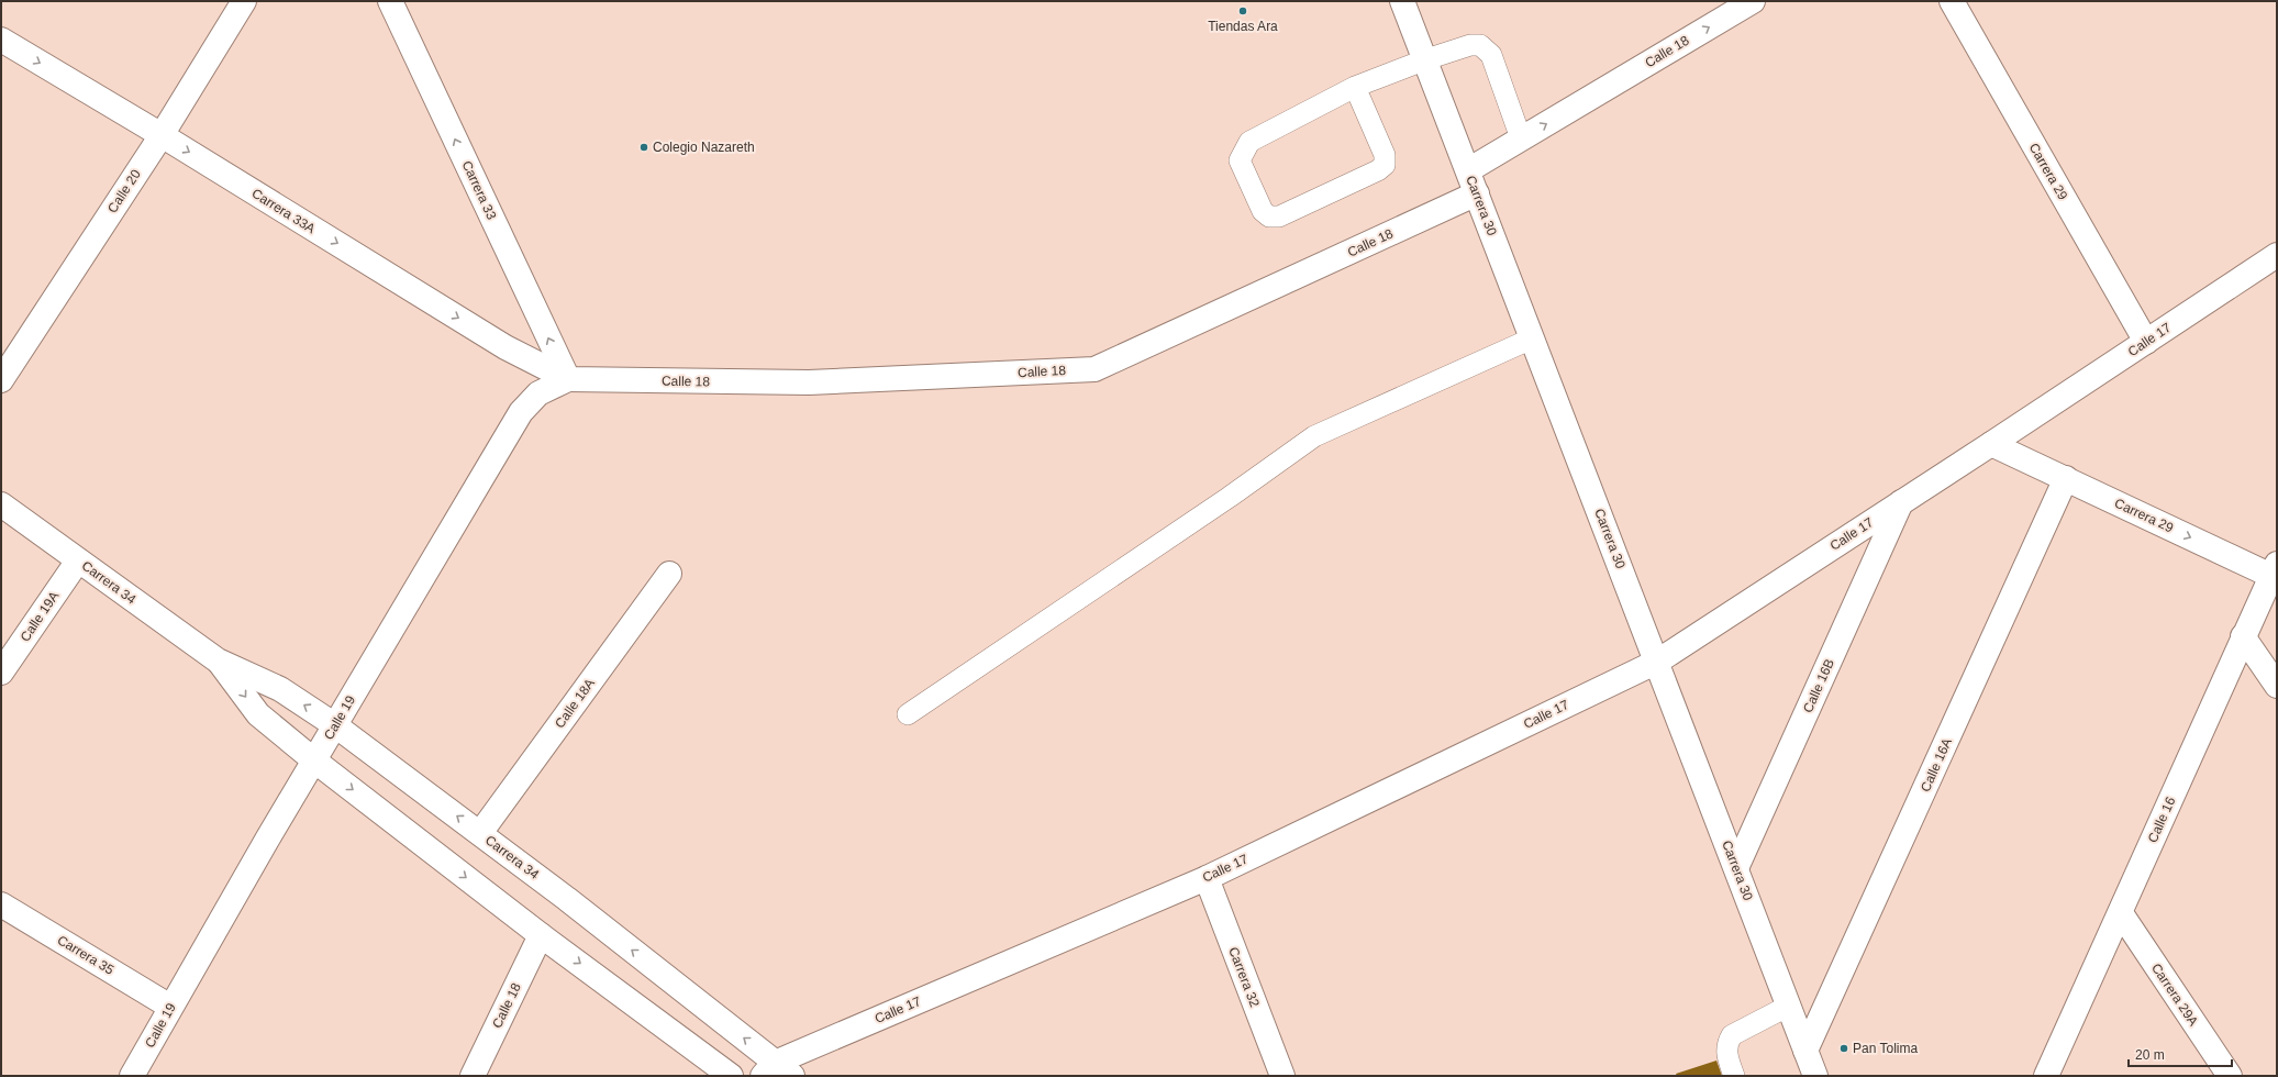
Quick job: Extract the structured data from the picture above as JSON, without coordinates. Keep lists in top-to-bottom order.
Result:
{
  "streets": {
    "street": [
      "Calle 18",
      "Carrera 29",
      "Carrera 33",
      "Calle 20",
      "Carrera 30",
      "Carrera 33A",
      "Calle 17",
      "Carrera 34",
      "Calle 19A",
      "Calle 16B",
      "Calle 18A",
      "Calle 19",
      "Calle 16A",
      "Calle 16",
      "Carrera 35",
      "Carrera 32",
      "Carrera 29A"
    ]
  },
  "crossings": [
    ["Calle 18", "Carrera 33"],
    ["Calle 18", "Carrera 30"],
    ["Calle 18", "Carrera 33A"],
    ["Calle 18", "Carrera 34"],
    ["Calle 18", "Calle 19"],
    ["Carrera 29", "Calle 17"],
    ["Carrera 29", "Calle 16A"],
    ["Carrera 29", "Calle 16"],
    ["Carrera 33", "Carrera 33A"],
    ["Carrera 33", "Calle 19"],
    ["Calle 20", "Carrera 33A"],
    ["Carrera 30", "Calle 17"],
    ["Carrera 30", "Calle 16B"],
    ["Carrera 30", "Calle 16A"],
    ["Carrera 33A", "Calle 19"],
    ["Calle 17", "Carrera 34"],
    ["Calle 17", "Calle 16B"],
    ["Calle 17", "Carrera 32"],
    ["Carrera 34", "Calle 19A"],
    ["Carrera 34", "Calle 18A"],
    ["Carrera 34", "Calle 19"],
    ["Calle 19", "Carrera 35"],
    ["Calle 16", "Carrera 29A"]
  ],
  "one_way": ["Carrera 33", "Carrera 33A"],
  "places": ["Tiendas Ara", "Colegio Nazareth", "Pan Tolima"],
  "scale_bar": "20 m"
}
